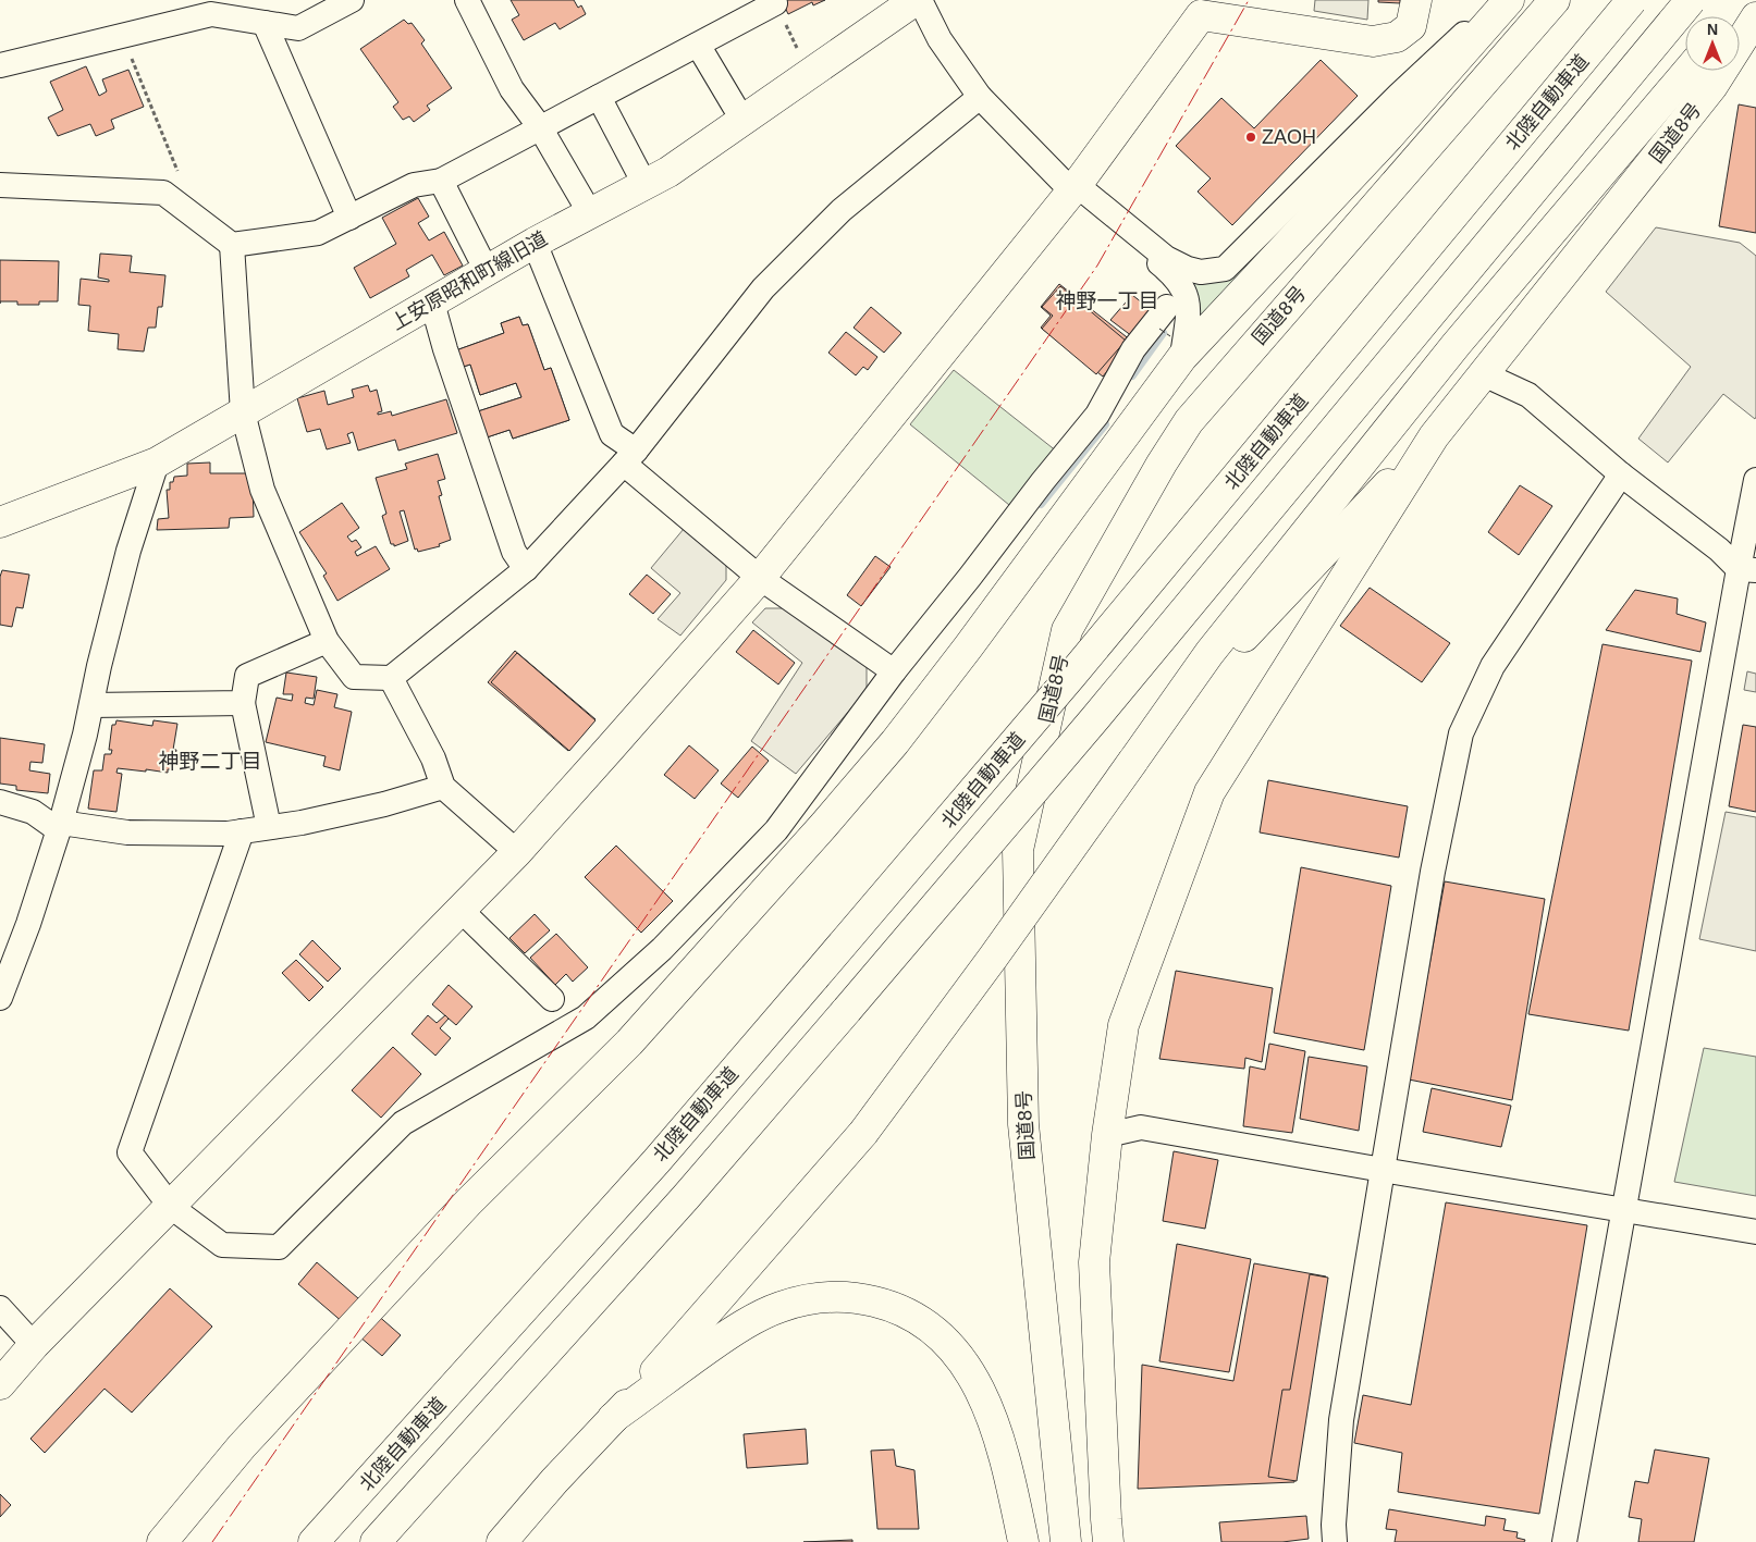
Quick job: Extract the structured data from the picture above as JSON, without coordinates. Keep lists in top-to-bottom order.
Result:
{
  "streets": {
    "main road": ["北陸自動車道", "国道8号", "上安原昭和町線旧道"]
  },
  "districts": ["神野一丁目", "神野二丁目"],
  "places": ["ZAOH"],
  "north": "top"
}
